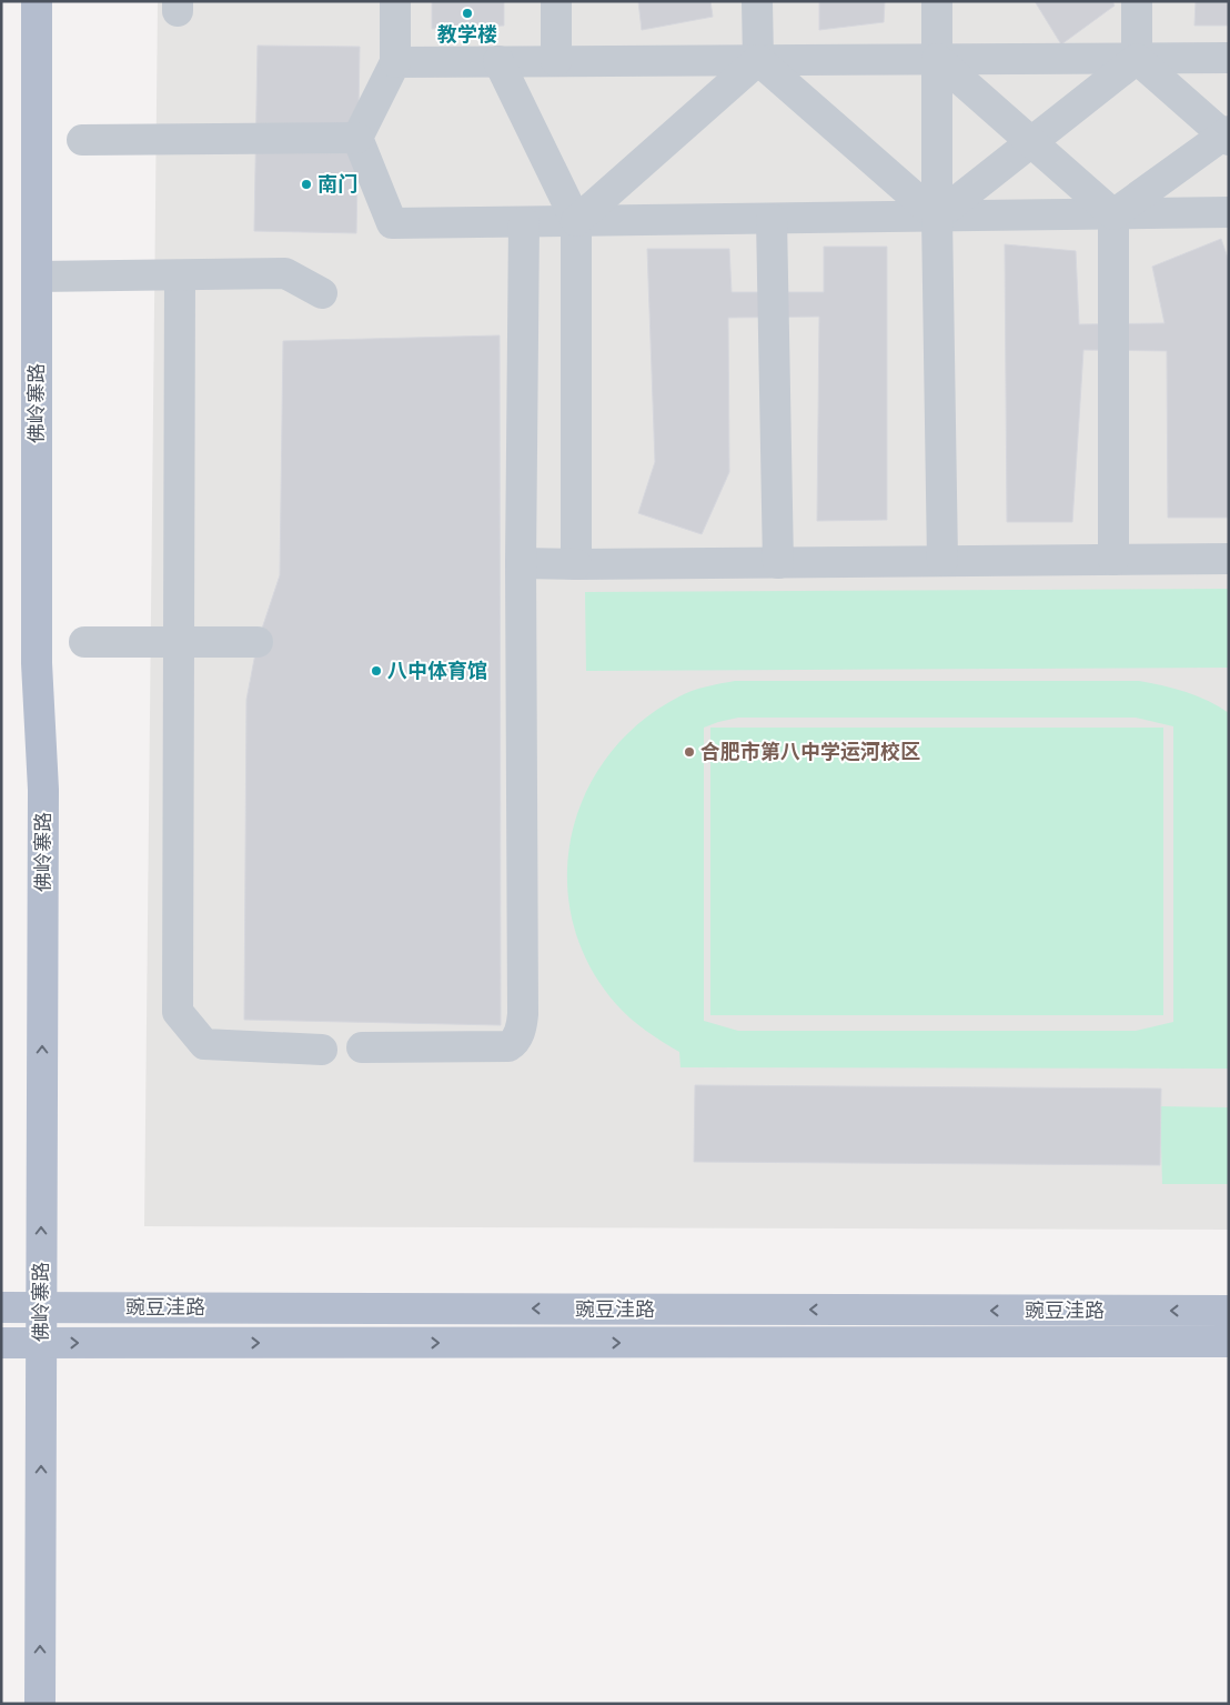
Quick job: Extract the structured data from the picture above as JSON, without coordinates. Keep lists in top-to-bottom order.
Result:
{
  "streets": {
    "main road": ["佛岭寨路", "豌豆洼路"]
  },
  "crossings": [
    ["佛岭寨路", "豌豆洼路"]
  ],
  "one_way": ["佛岭寨路"],
  "places": [
    "教学楼",
    "南门",
    "八中体育馆",
    "合肥市第八中学运河校区"
  ]
}
